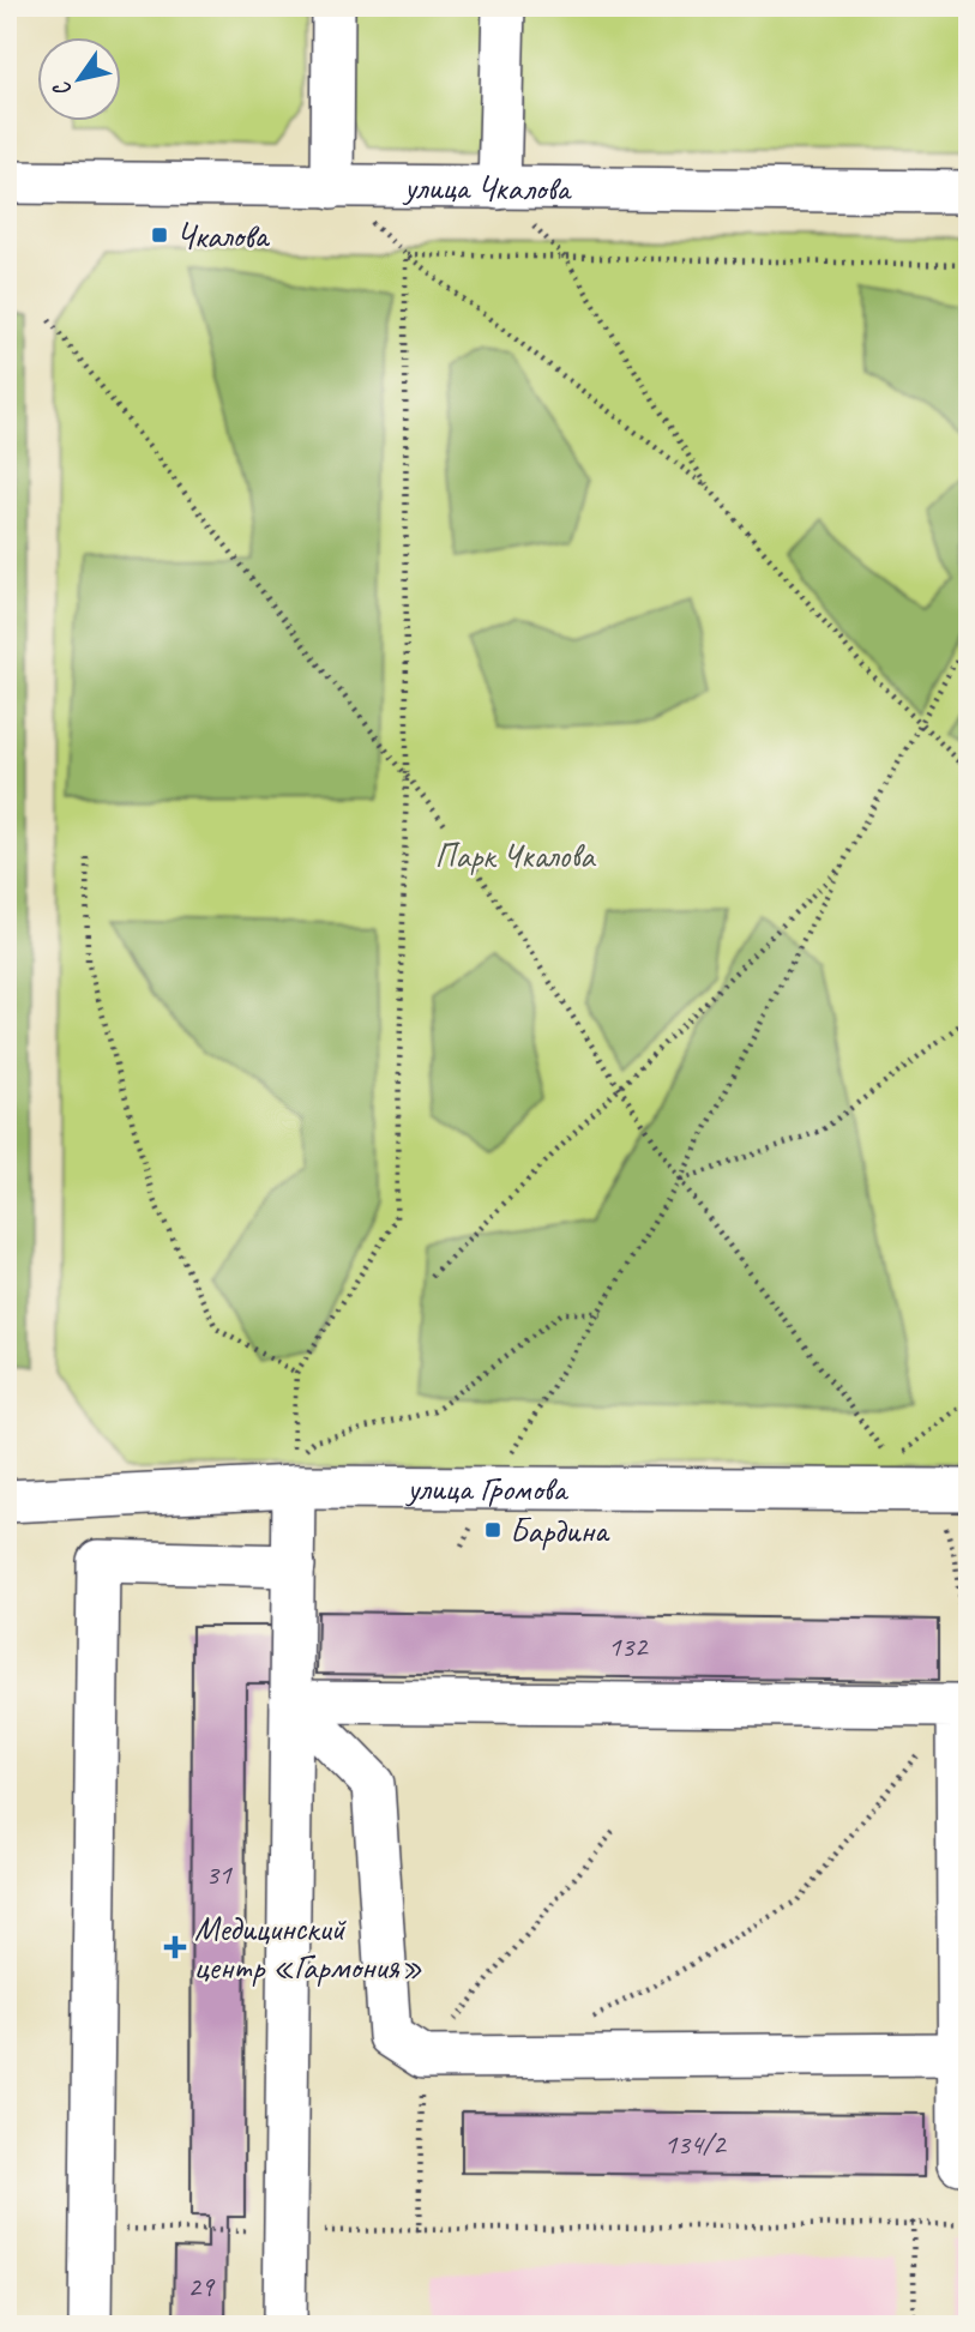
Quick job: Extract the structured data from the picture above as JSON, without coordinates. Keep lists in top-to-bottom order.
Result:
{
  "streets": {
    "street": ["улица Чкалова", "улица Громова"]
  },
  "parks": ["Парк Чкалова"],
  "places": {
    "transit": ["Чкалова", "Бардина"],
    "health": ["Медицинский центр «Гармония»"]
  },
  "house_numbers": [
    "132",
    "31",
    "134/2",
    "29"
  ],
  "north": "bottom left"
}
